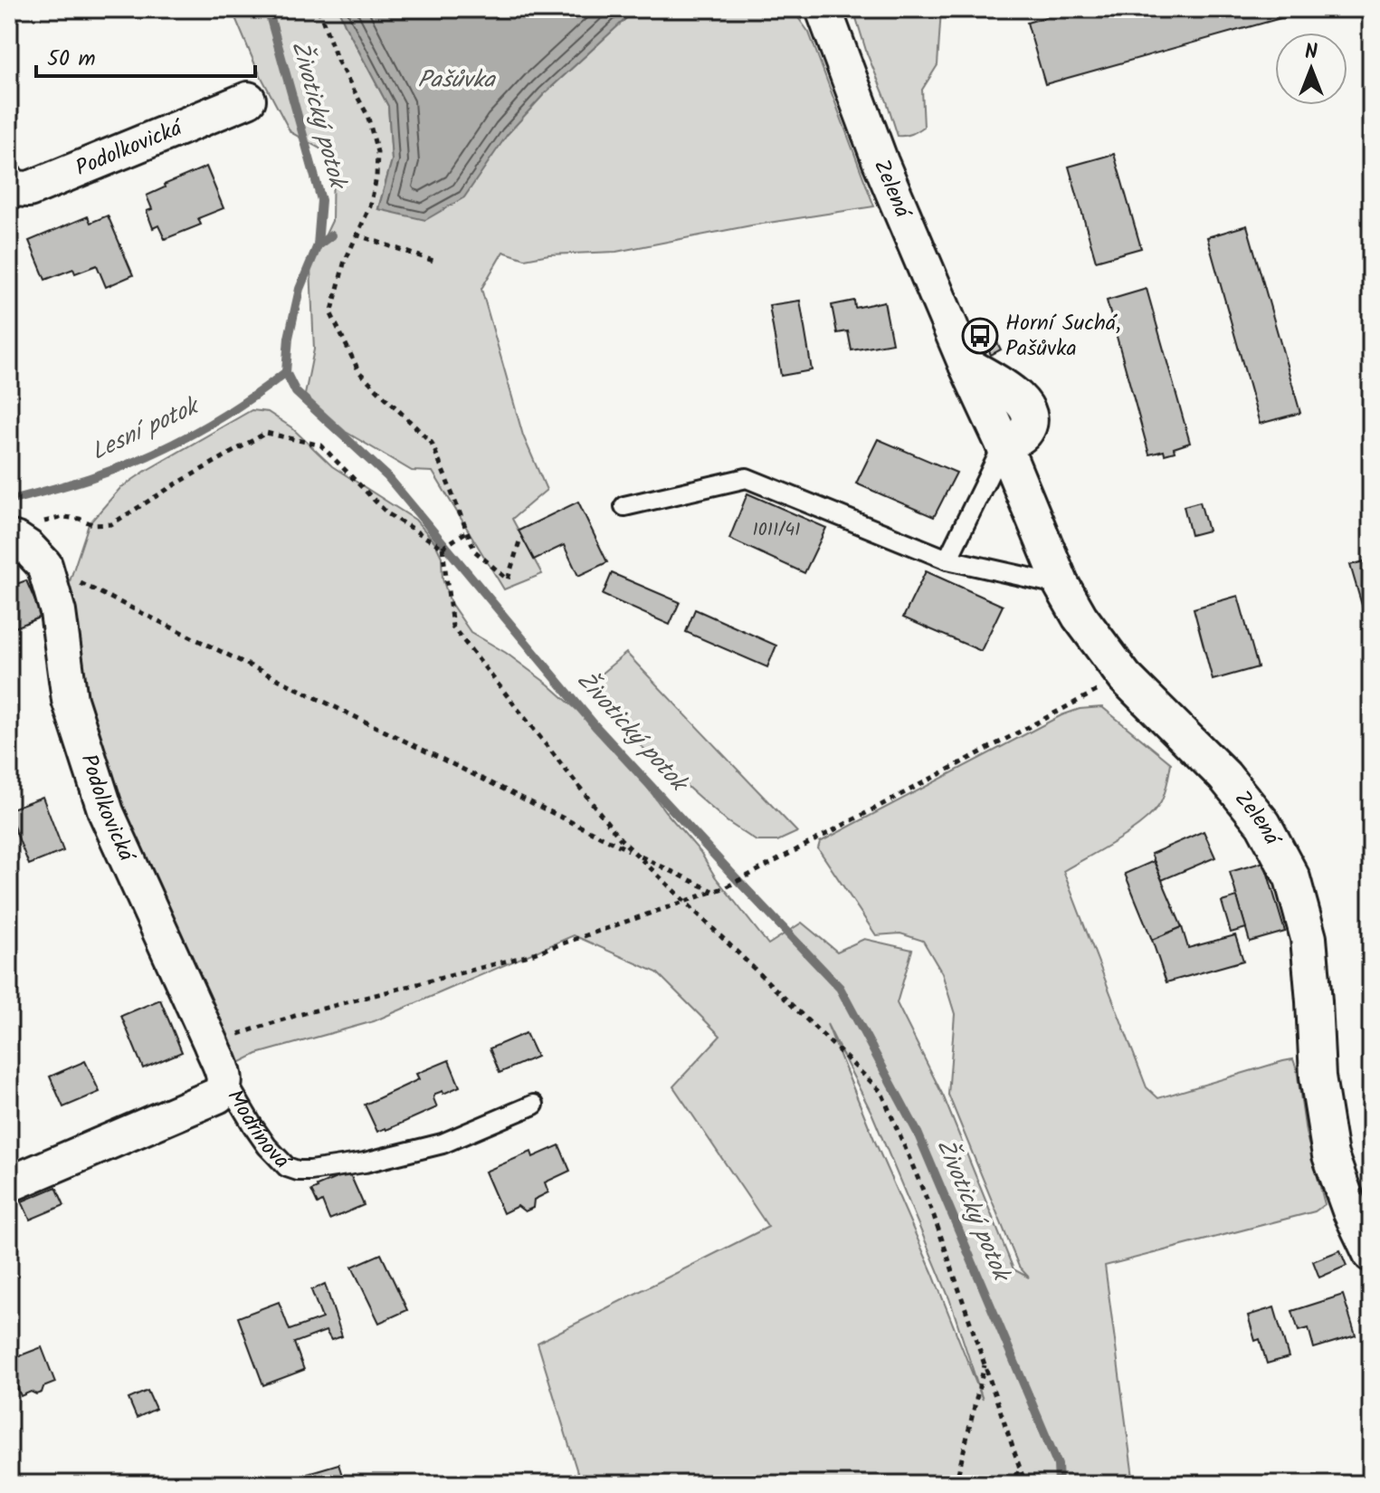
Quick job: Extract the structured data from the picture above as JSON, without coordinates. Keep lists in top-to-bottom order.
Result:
{
  "streets": {
    "street": ["Podolkovická", "Zelená", "Modřínová"]
  },
  "crossings": [
    ["Podolkovická", "Modřínová"]
  ],
  "water": ["Pašůvka", "Životický potok", "Lesní potok"],
  "places": {
    "bus stop": ["Horní Suchá, Pašůvka"]
  },
  "house_numbers": ["1011/41"],
  "scale_bar": "50 m",
  "north": "top"
}
